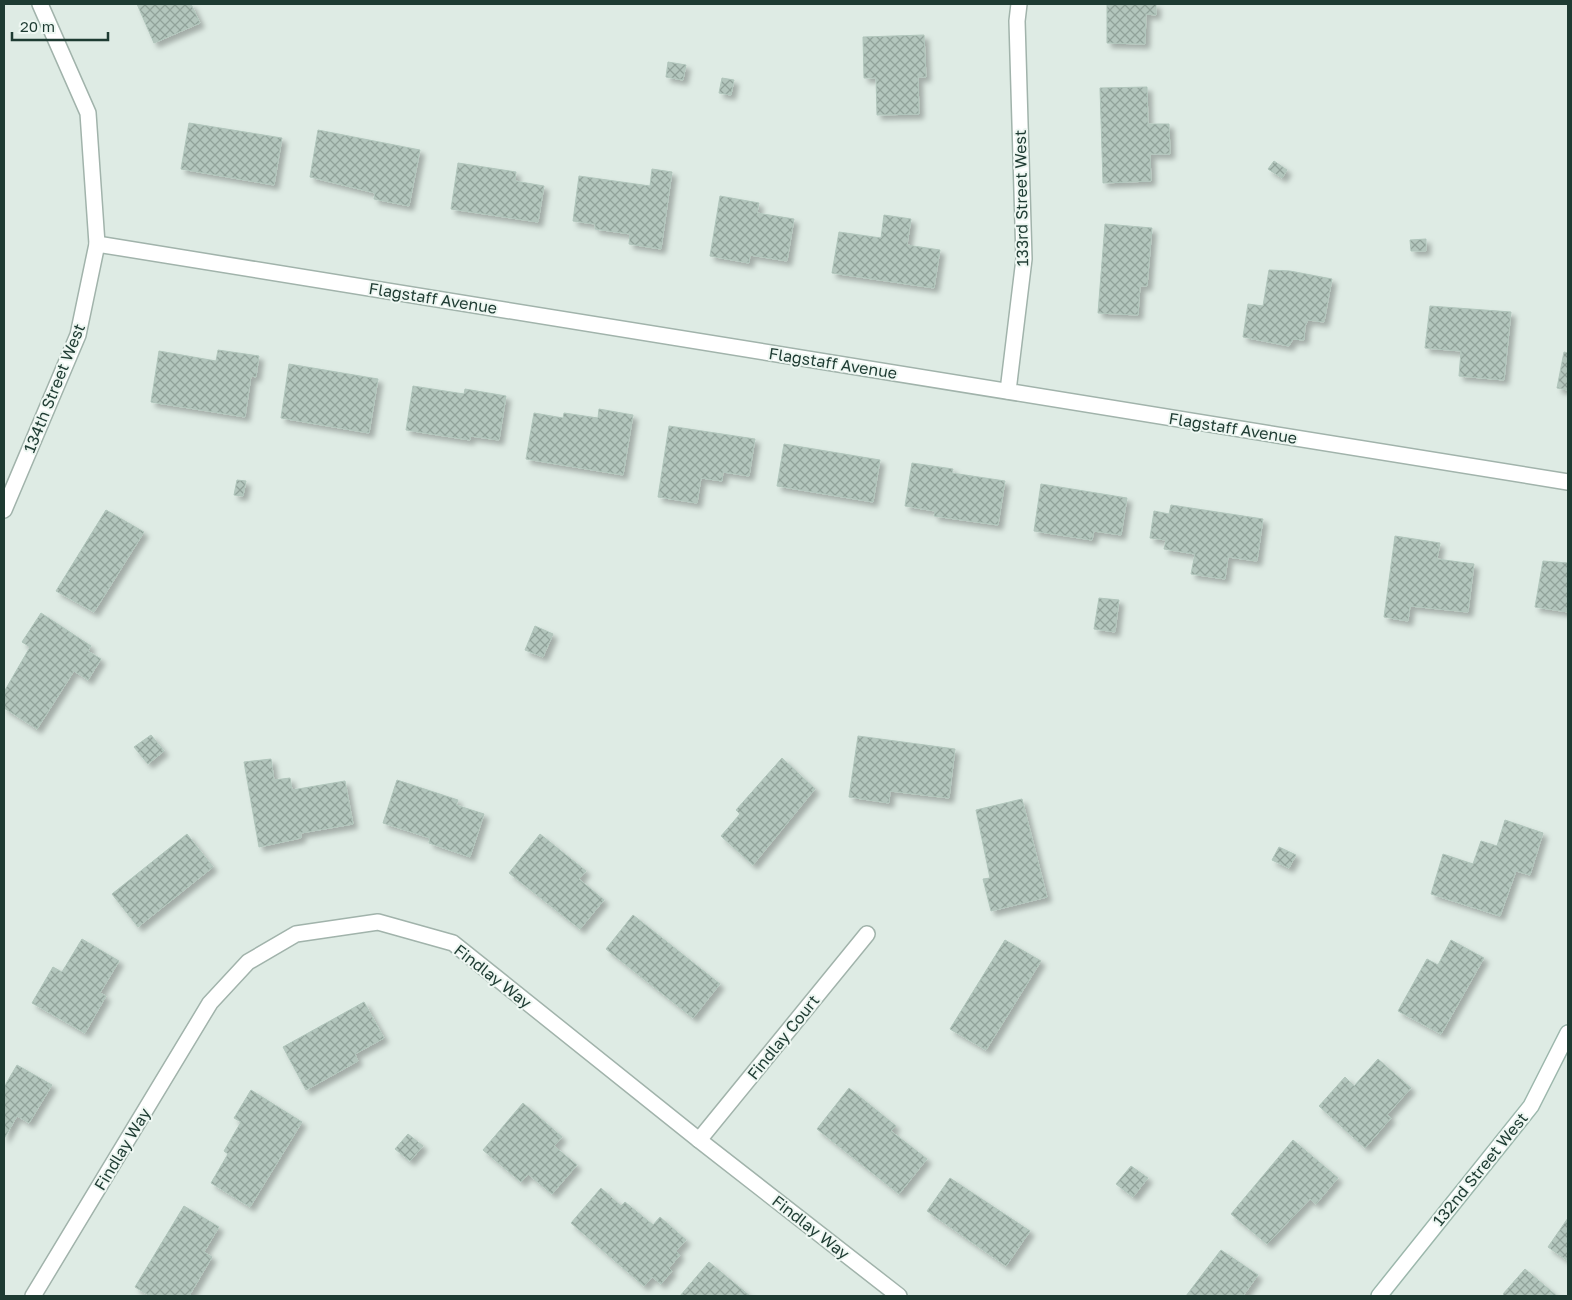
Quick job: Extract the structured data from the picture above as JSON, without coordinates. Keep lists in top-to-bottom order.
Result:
{
  "streets": {
    "street": [
      "133rd Street West",
      "Flagstaff Avenue",
      "134th Street West",
      "Findlay Way",
      "Findlay Court",
      "132nd Street West"
    ]
  },
  "crossings": [
    ["133rd Street West", "Flagstaff Avenue"],
    ["Flagstaff Avenue", "134th Street West"],
    ["Findlay Way", "Findlay Court"]
  ],
  "scale_bar": "20 m"
}
